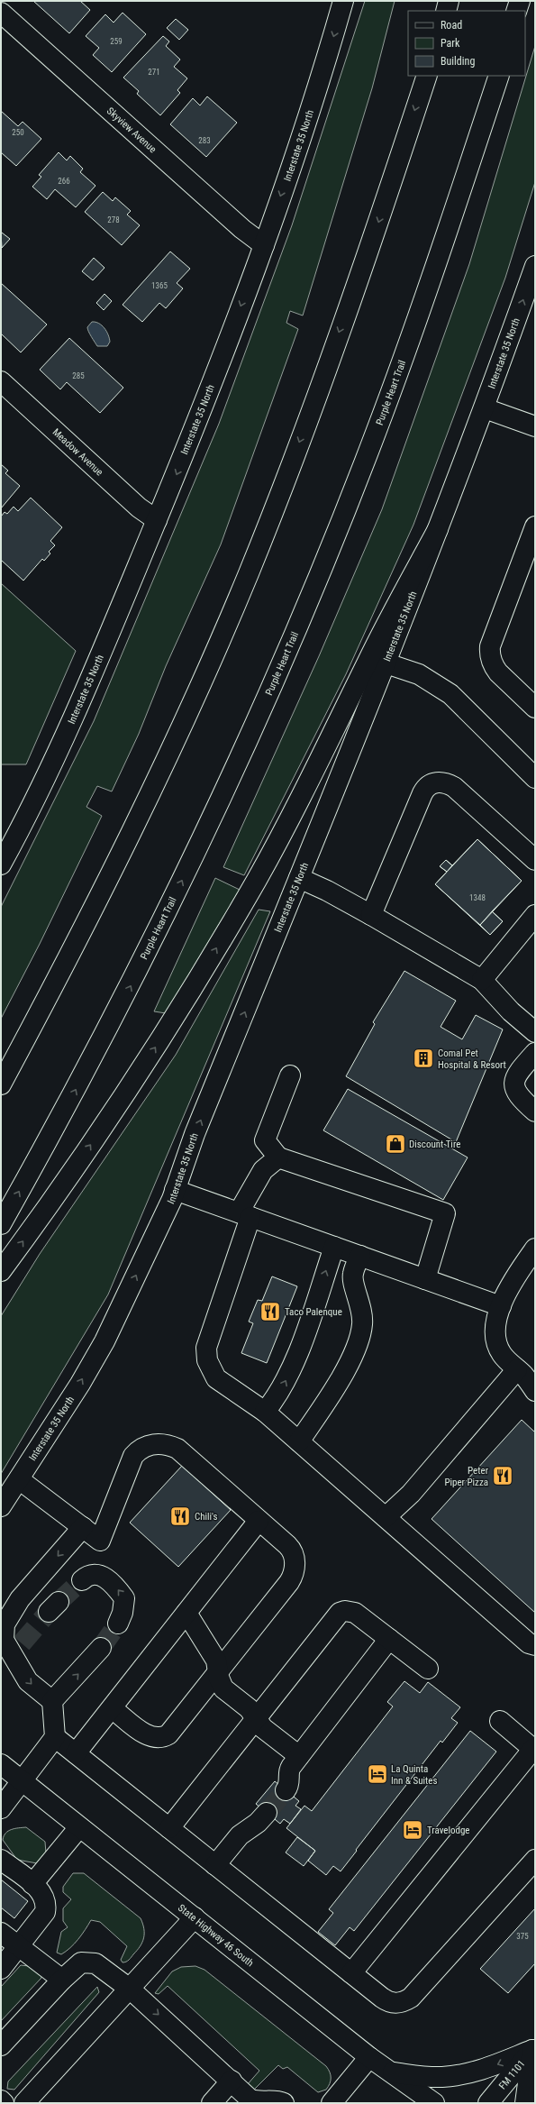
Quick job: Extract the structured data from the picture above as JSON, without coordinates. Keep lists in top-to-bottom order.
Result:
{
  "streets": {
    "main road": [
      "Skyview Avenue",
      "Interstate 35 North",
      "Purple Heart Trail",
      "Meadow Avenue",
      "State Highway 46 South",
      "FM 1101"
    ]
  },
  "crossings": [
    ["Skyview Avenue", "Interstate 35 North"],
    ["Interstate 35 North", "Meadow Avenue"]
  ],
  "places": {
    "building": ["Comal Pet Hospital & Resort"],
    "shop": ["Discount Tire"],
    "restaurant": ["Taco Palenque", "Peter Piper Pizza", "Chili's"],
    "hotel": ["La Quinta Inn & Suites", "Travelodge"]
  },
  "house_numbers": [
    "259",
    "271",
    "250",
    "283",
    "266",
    "278",
    "1365",
    "285",
    "1348",
    "375"
  ],
  "legend": ["Road", "Park", "Building"]
}
